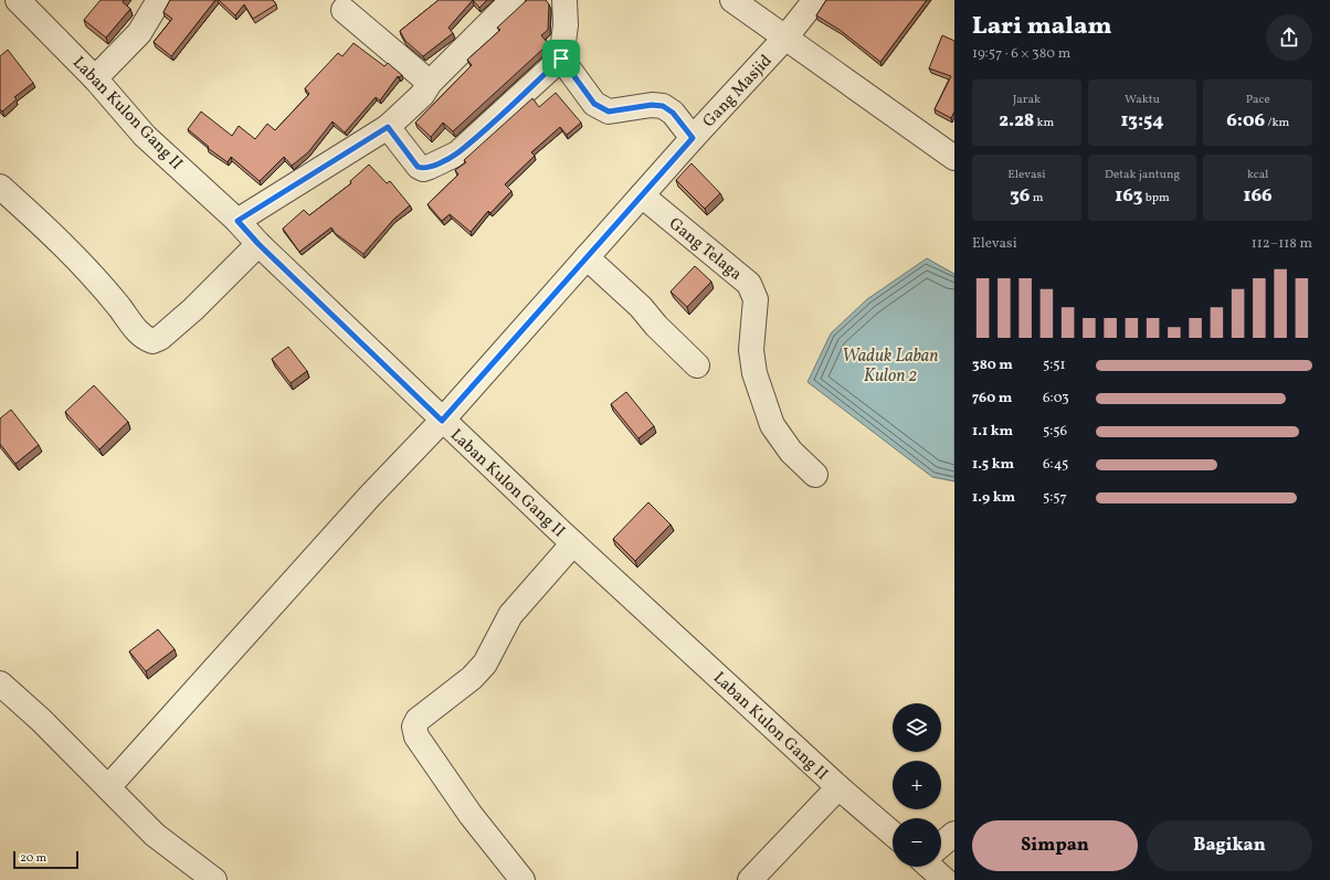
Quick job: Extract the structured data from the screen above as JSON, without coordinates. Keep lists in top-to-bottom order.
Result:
{
  "streets": {
    "street": ["Gang Masjid", "Laban Kulon Gang II", "Gang Telaga"]
  },
  "crossings": [
    ["Gang Masjid", "Laban Kulon Gang II"],
    ["Gang Masjid", "Gang Telaga"]
  ],
  "water": ["Waduk Laban Kulon 2"],
  "scale_bar": "20 m",
  "page": {
    "heading": ["Lari malam", "19:57 · 6 × 380 m"],
    "stats": [
      ["Jarak", "2.28 km"],
      ["Waktu", "13:54"],
      ["Pace", "6:06 /km"],
      ["Elevasi", "36 m"],
      ["Detak jantung", "163 bpm"],
      ["kcal", "166"]
    ],
    "chart": ["Elevasi", "112–118 m"],
    "list": [
      {
        "name": "380 m",
        "note": "5:51"
      },
      {
        "name": "760 m",
        "note": "6:03"
      },
      {
        "name": "1.1 km",
        "note": "5:56"
      },
      {
        "name": "1.5 km",
        "note": "6:45"
      },
      {
        "name": "1.9 km",
        "note": "5:57"
      }
    ],
    "map_buttons": ["+", "−"],
    "buttons": ["Simpan", "Bagikan"],
    "scale": "20 m"
  }
}
